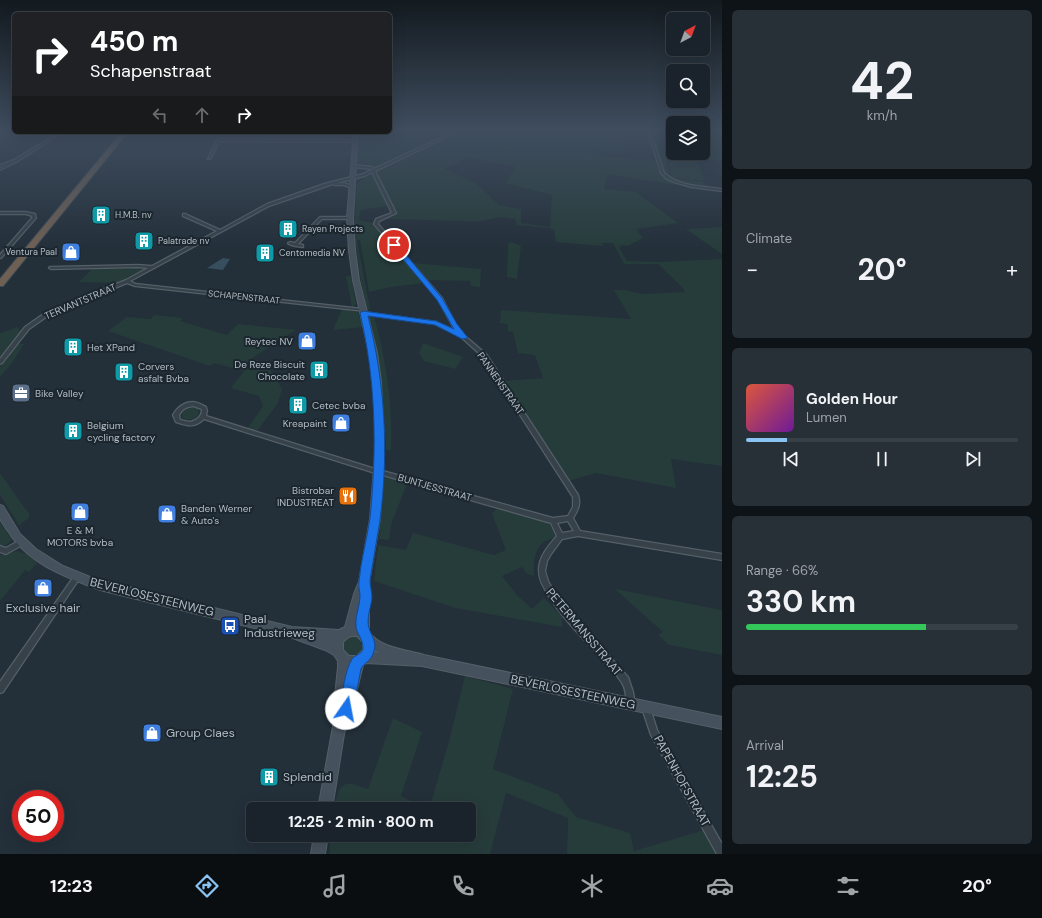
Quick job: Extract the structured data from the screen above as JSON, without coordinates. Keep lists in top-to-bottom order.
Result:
{
  "streets": {
    "main road": ["BEVERLOSESTEENWEG"],
    "street": [
      "SCHAPENSTRAAT",
      "TERVANTSTRAAT",
      "PANNENSTRAAT",
      "BUNTJESSTRAAT",
      "PETERMANSSTRAAT",
      "PAPENHOFSTRAAT"
    ]
  },
  "crossings": [
    ["SCHAPENSTRAAT", "TERVANTSTRAAT"],
    ["SCHAPENSTRAAT", "PANNENSTRAAT"],
    ["PANNENSTRAAT", "BUNTJESSTRAAT"],
    ["BEVERLOSESTEENWEG", "PETERMANSSTRAAT"],
    ["BEVERLOSESTEENWEG", "PAPENHOFSTRAAT"]
  ],
  "places": {
    "building": [
      "H.M.B. nv",
      "Rayen Projects",
      "Palatrade nv",
      "Centomedia NV",
      "Het XPand",
      "De Reze Biscuit Chocolate",
      "Corvers asfalt Bvba",
      "Cetec bvba",
      "Belgium cycling factory",
      "Splendid"
    ],
    "shop": [
      "Ventura Paal",
      "Reytec NV",
      "Kreapaint",
      "E & M MOTORS bvba",
      "Banden Werner & Auto's",
      "Exclusive hair",
      "Group Claes"
    ],
    "office": ["Bike Valley"],
    "restaurant": ["Bistrobar INDUSTREAT"],
    "bus stop": ["Paal Industrieweg"]
  },
  "north": "top right",
  "page": {
    "tile": [
      ["42", "km/h"],
      "Climate",
      ["Range · 66%", "330 km"],
      ["Arrival", "12:25"]
    ],
    "turn": ["450 m", "Schapenstraat"],
    "heat": ["−", "20°", "+"],
    "song": ["Golden Hour", "Lumen"],
    "limit": "50",
    "trip": "12:25 · 2 min · 800 m",
    "tabs": ["12:23", "20°"]
  }
}
